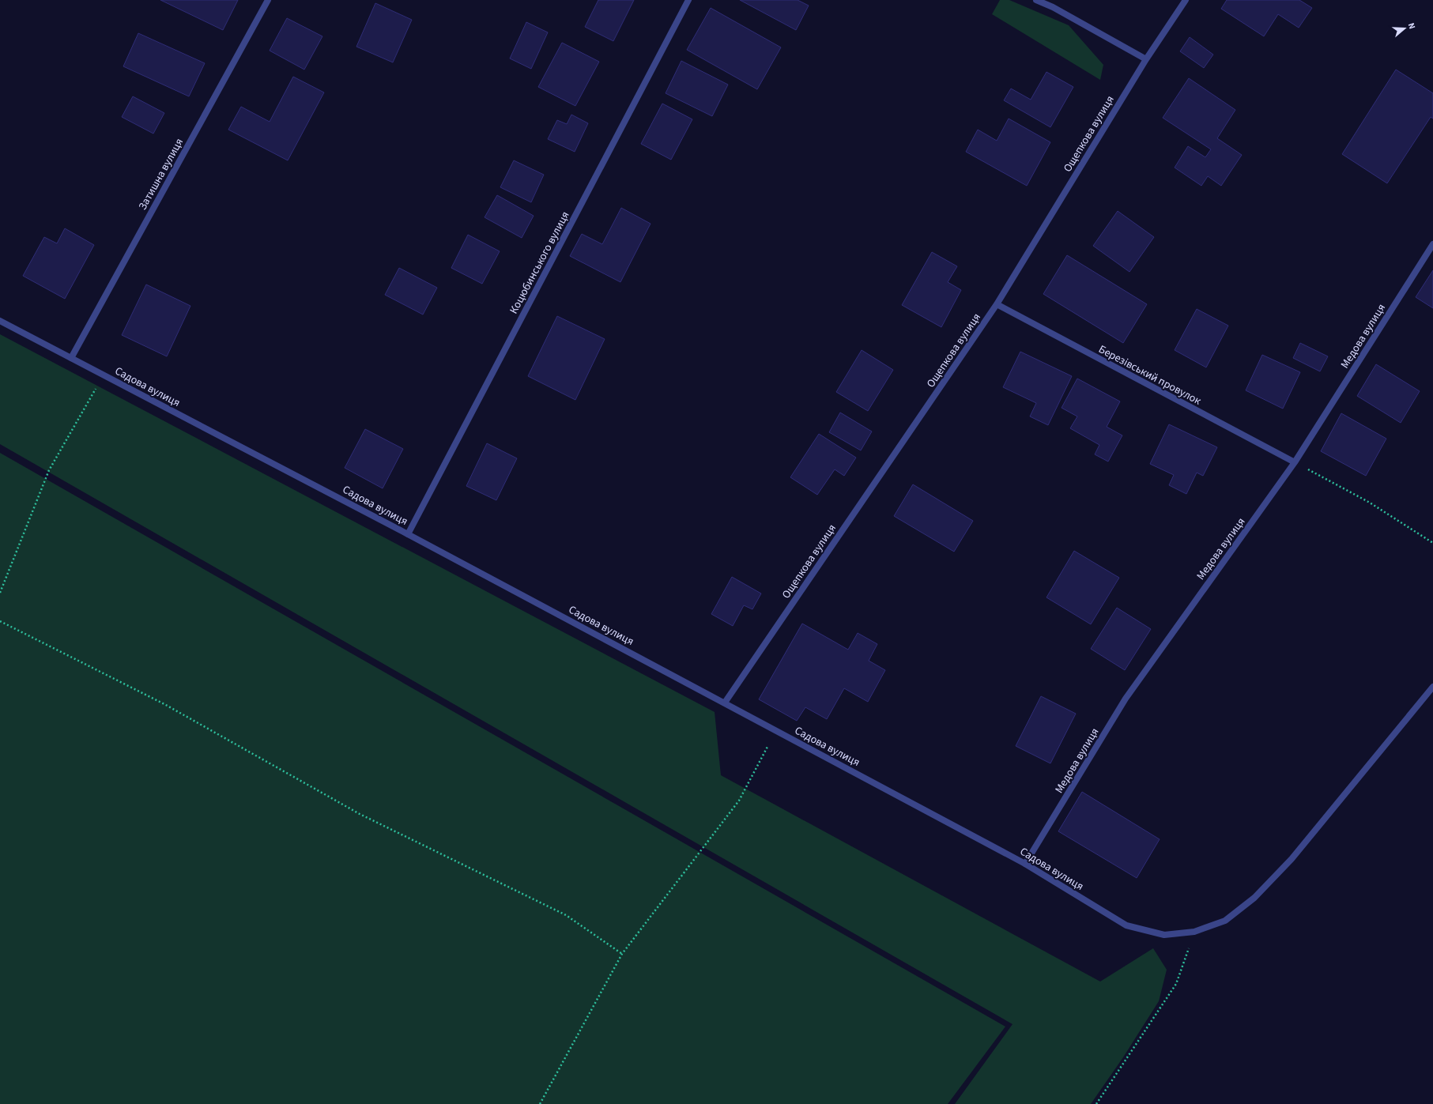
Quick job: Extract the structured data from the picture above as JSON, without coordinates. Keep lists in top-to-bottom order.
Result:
{
  "streets": {
    "street": [
      "Ощепкова вулиця",
      "Затишна вулиця",
      "Коцюбинського вулиця",
      "Медова вулиця",
      "Березівський провулок",
      "Садова вулиця"
    ]
  },
  "crossings": [
    ["Ощепкова вулиця", "Березівський провулок"],
    ["Ощепкова вулиця", "Садова вулиця"],
    ["Затишна вулиця", "Садова вулиця"],
    ["Коцюбинського вулиця", "Садова вулиця"],
    ["Медова вулиця", "Березівський провулок"],
    ["Медова вулиця", "Садова вулиця"]
  ],
  "north": "right"
}
